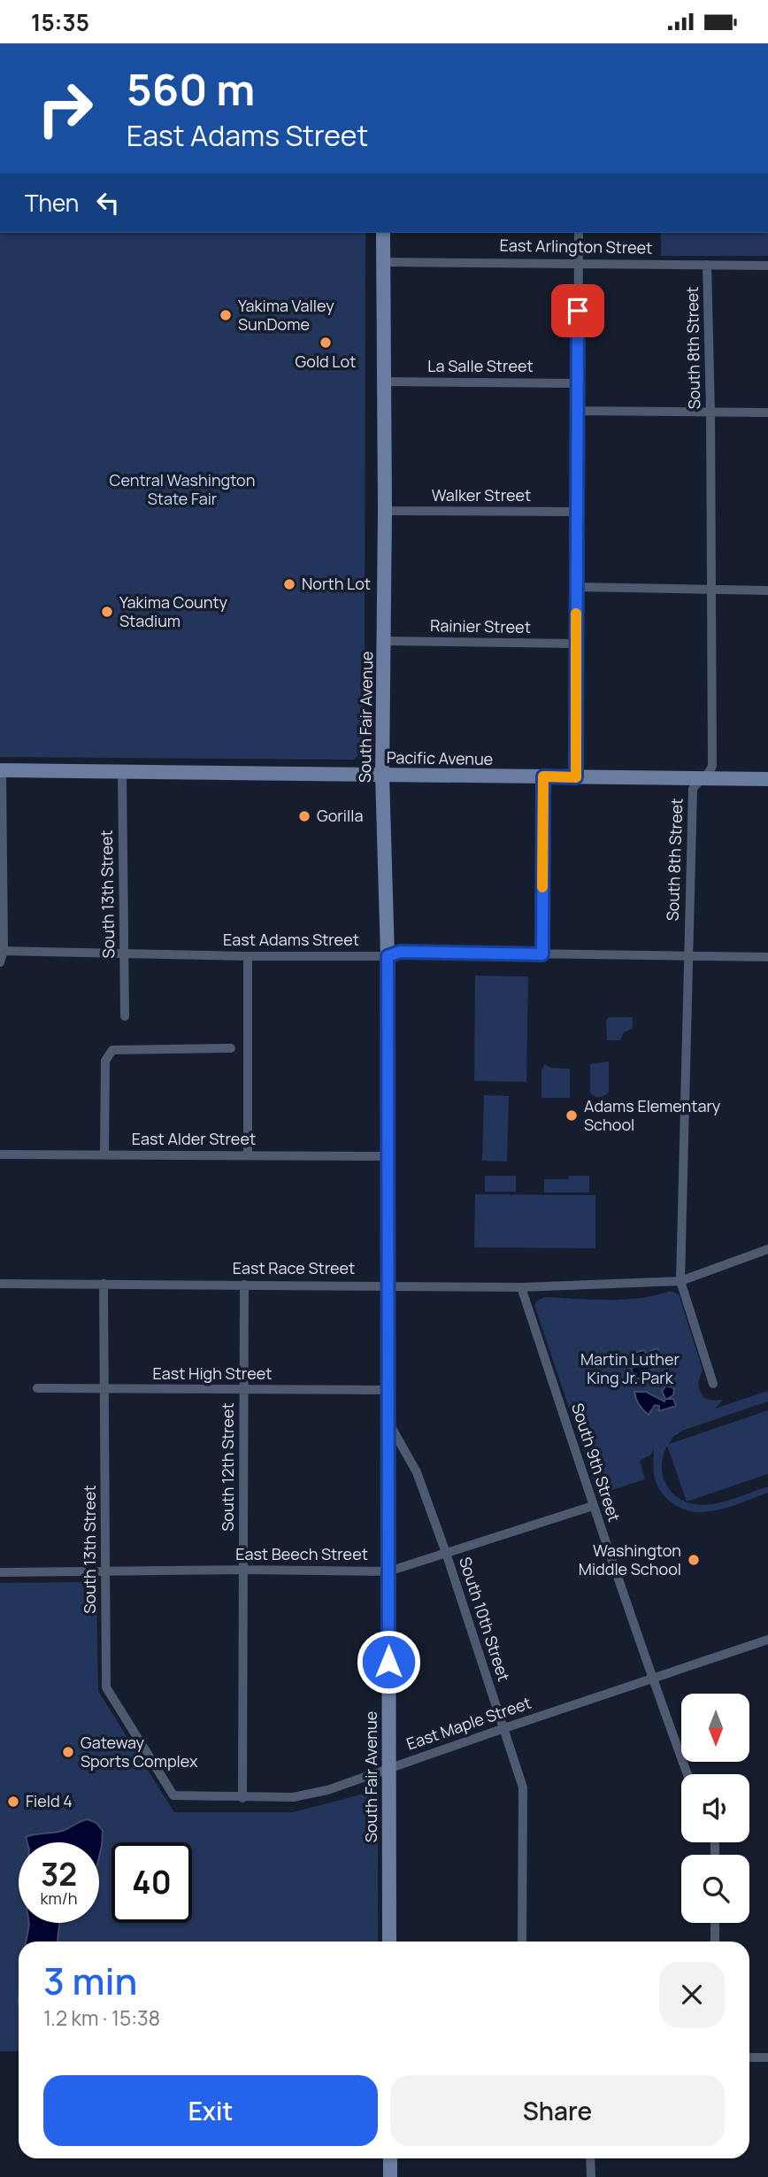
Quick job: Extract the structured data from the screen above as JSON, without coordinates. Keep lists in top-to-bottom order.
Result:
{
  "streets": {
    "street": [
      "East Arlington Street",
      "South 8th Street",
      "La Salle Street",
      "Walker Street",
      "Rainier Street",
      "South Fair Avenue",
      "Pacific Avenue",
      "South 13th Street",
      "East Adams Street",
      "East Alder Street",
      "East Race Street",
      "East High Street",
      "South 9th Street",
      "South 12th Street",
      "East Beech Street",
      "South 10th Street",
      "East Maple Street"
    ]
  },
  "crossings": [
    ["East Arlington Street", "South 8th Street"],
    ["East Arlington Street", "South Fair Avenue"],
    ["South 8th Street", "Pacific Avenue"],
    ["South 8th Street", "East Adams Street"],
    ["South 8th Street", "East Race Street"],
    ["La Salle Street", "South Fair Avenue"],
    ["Walker Street", "South Fair Avenue"],
    ["Rainier Street", "South Fair Avenue"],
    ["South Fair Avenue", "Pacific Avenue"],
    ["South Fair Avenue", "East Adams Street"],
    ["South Fair Avenue", "East Alder Street"],
    ["South Fair Avenue", "East Race Street"],
    ["South Fair Avenue", "East High Street"],
    ["South Fair Avenue", "East Beech Street"],
    ["South Fair Avenue", "South 10th Street"],
    ["South Fair Avenue", "East Maple Street"],
    ["Pacific Avenue", "South 13th Street"],
    ["South 13th Street", "East Adams Street"],
    ["South 13th Street", "East Race Street"],
    ["South 13th Street", "East High Street"],
    ["South 13th Street", "East Beech Street"],
    ["South 13th Street", "East Maple Street"],
    ["East Race Street", "South 9th Street"],
    ["East Race Street", "South 12th Street"],
    ["East High Street", "South 12th Street"],
    ["South 9th Street", "East Beech Street"],
    ["South 9th Street", "East Maple Street"],
    ["South 12th Street", "East Beech Street"],
    ["South 12th Street", "East Maple Street"],
    ["East Beech Street", "South 10th Street"],
    ["South 10th Street", "East Maple Street"]
  ],
  "parks": ["Central Washington State Fair", "Martin Luther King Jr. Park"],
  "places": [
    "Yakima Valley SunDome",
    "Gold Lot",
    "North Lot",
    "Yakima County Stadium",
    "Gorilla",
    "Adams Elementary School",
    "Washington Middle School",
    "Gateway Sports Complex",
    "Field 4"
  ],
  "north": "bottom",
  "page": {
    "status": "15:35",
    "turn": ["560 m", "East Adams Street"],
    "then": "Then",
    "speed": "32 km/h",
    "limit": "40",
    "heading": ["3 min", "1.2 km · 15:38"],
    "buttons": ["Exit", "Share"]
  }
}
